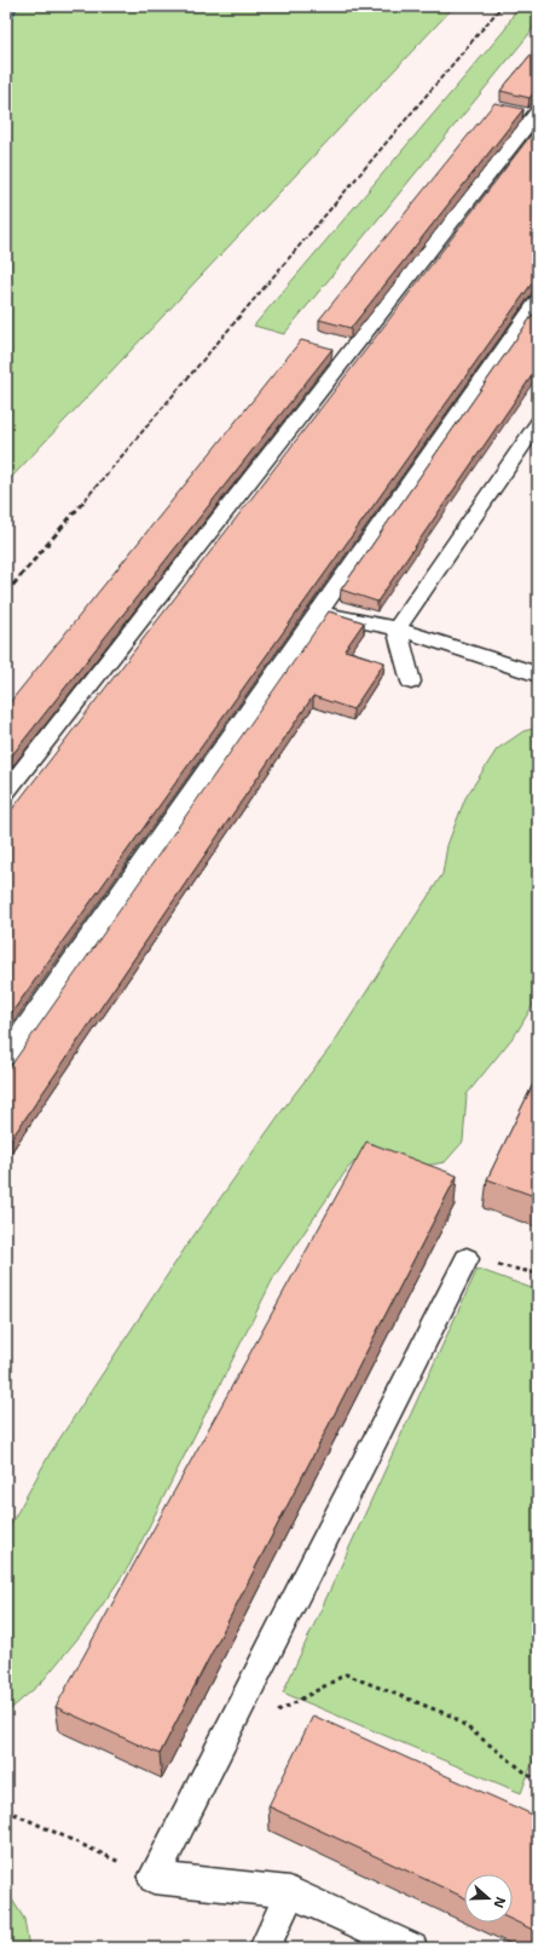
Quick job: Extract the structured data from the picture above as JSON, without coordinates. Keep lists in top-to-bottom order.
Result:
{
  "north": "right"
}
